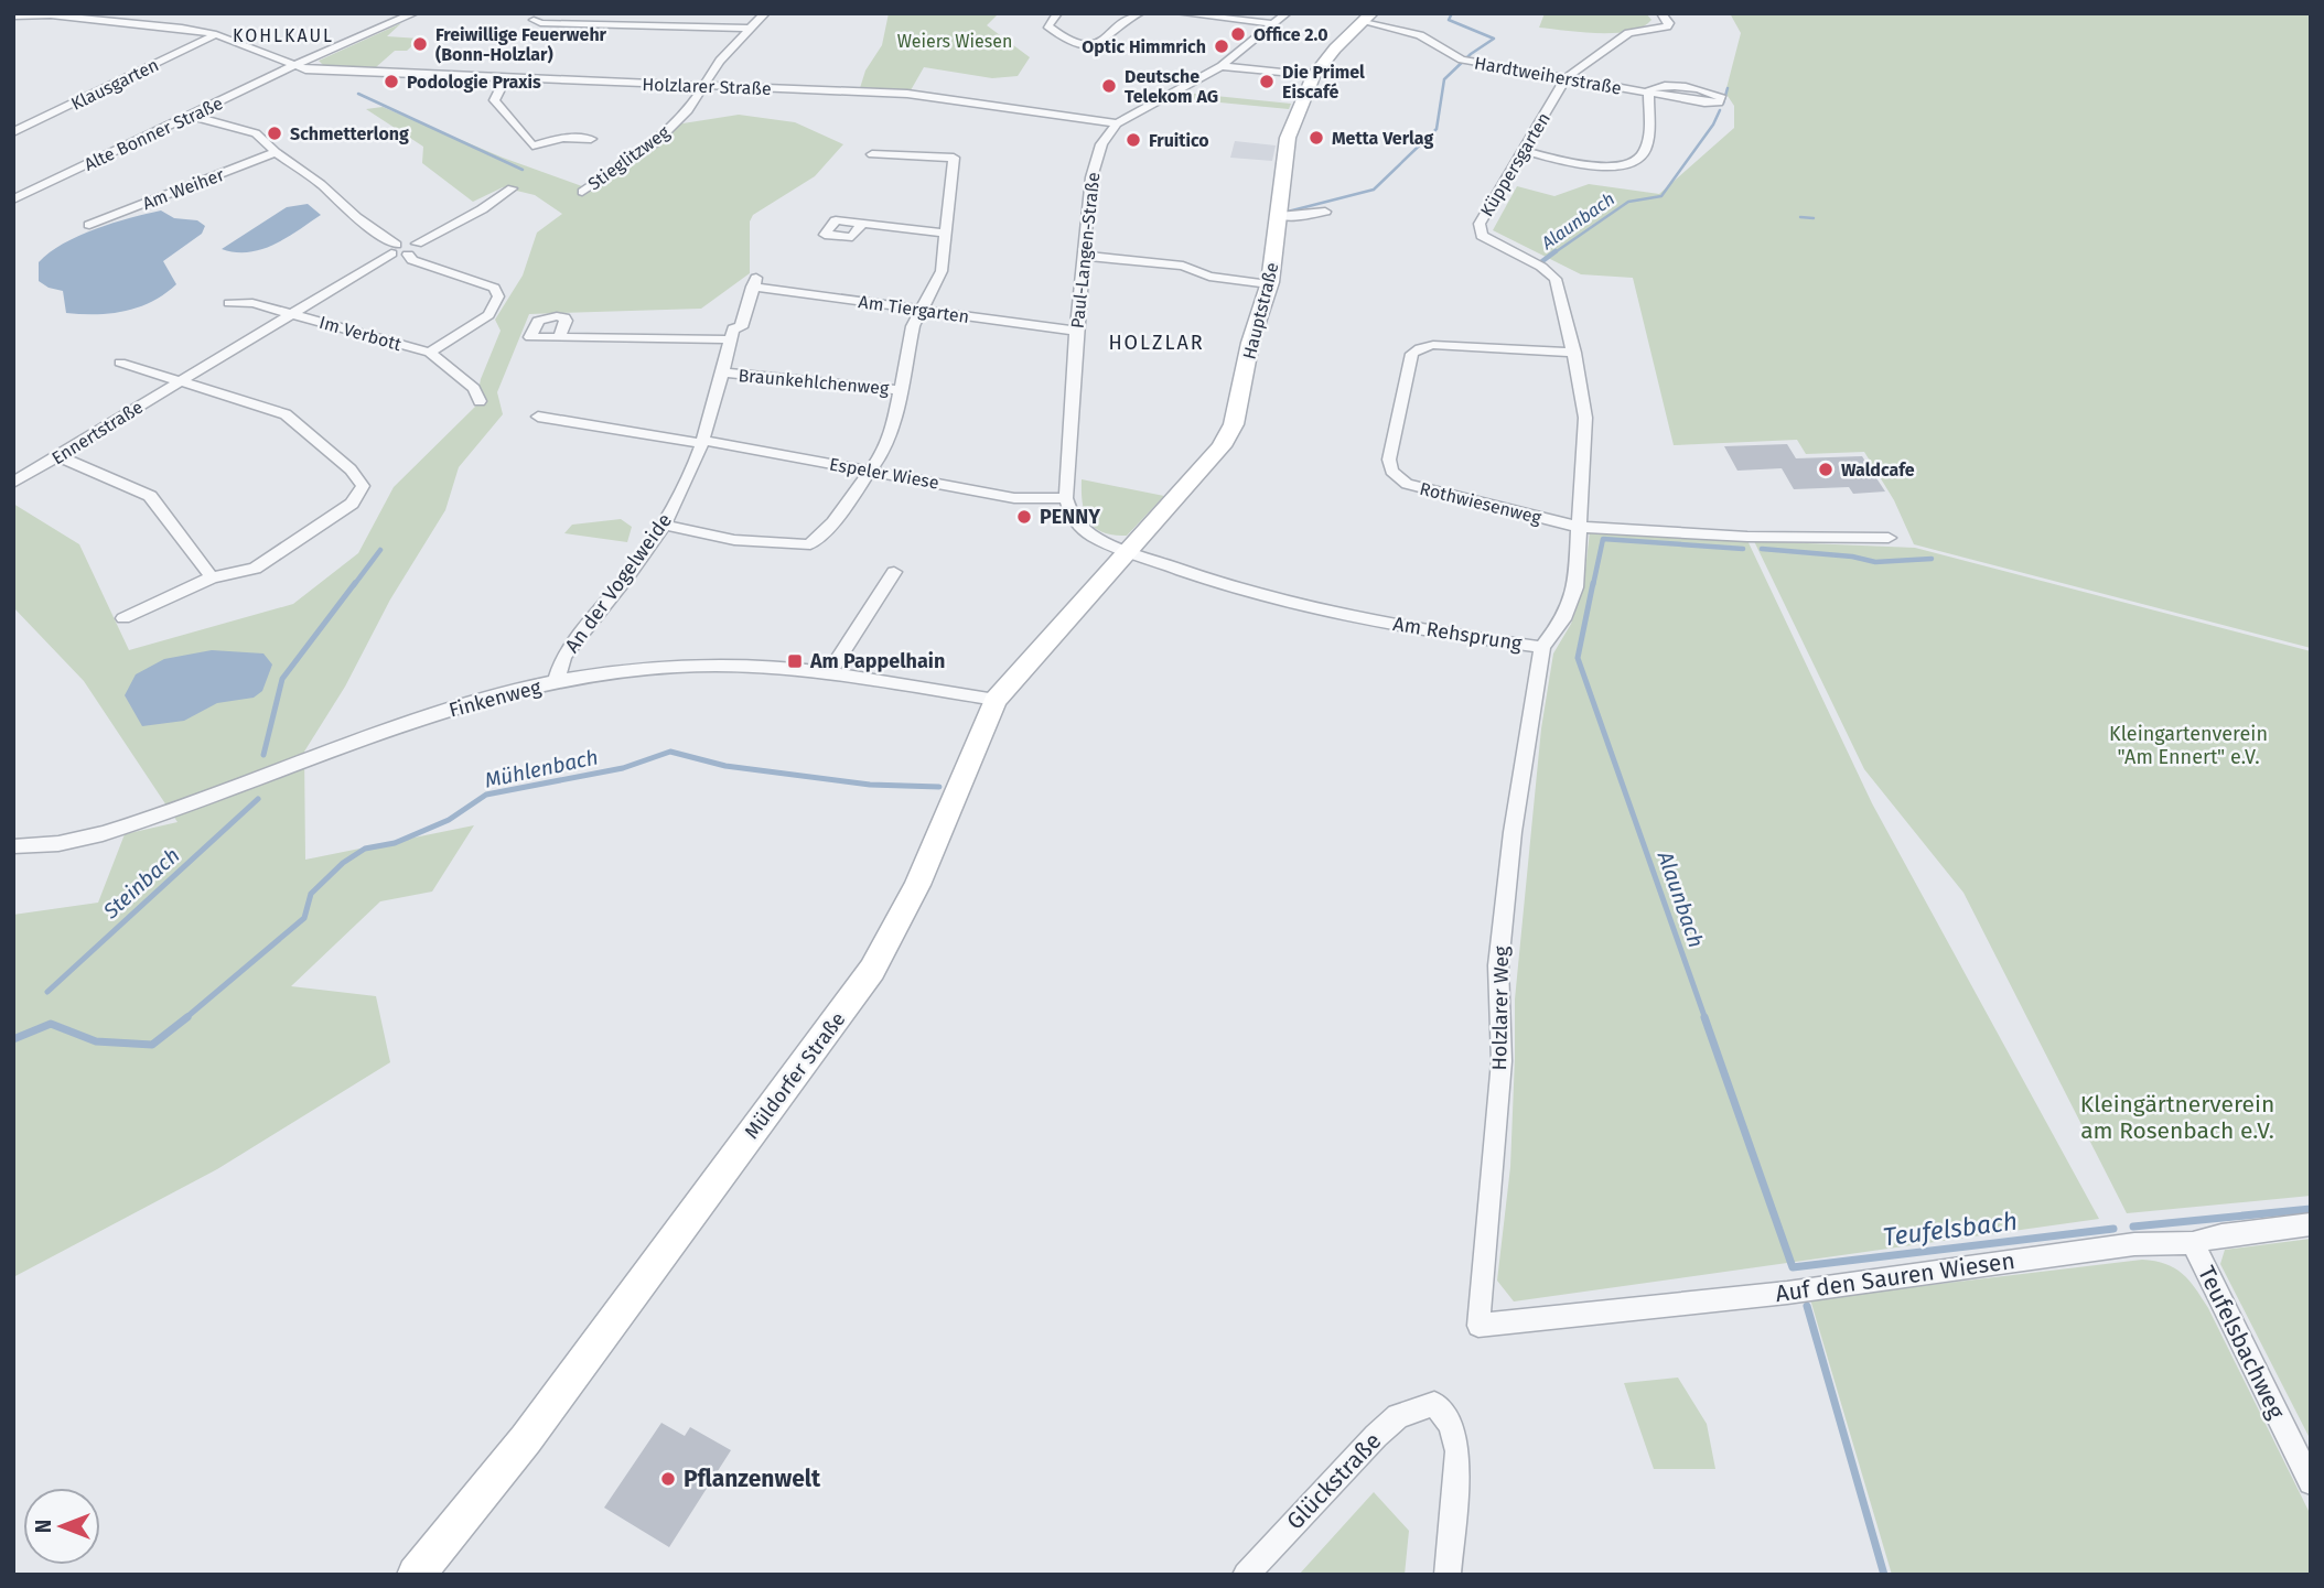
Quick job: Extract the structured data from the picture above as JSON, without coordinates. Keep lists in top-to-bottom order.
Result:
{
  "streets": {
    "main road": ["Hauptstraße", "Müldorfer Straße"],
    "street": [
      "Hardtweiherstraße",
      "Klausgarten",
      "Holzlarer Straße",
      "Alte Bonner Straße",
      "Stieglitzweg",
      "Küppersgarten",
      "Am Weiher",
      "Paul-Langen-Straße",
      "Am Tiergarten",
      "Im Verbott",
      "Braunkehlchenweg",
      "Ennertstraße",
      "Espeler Wiese",
      "Rothwiesenweg",
      "An der Vogelweide",
      "Am Rehsprung",
      "Finkenweg",
      "Holzlarer Weg",
      "Auf den Sauren Wiesen",
      "Teufelsbachweg",
      "Glückstraße"
    ]
  },
  "crossings": [
    ["Hardtweiherstraße", "Küppersgarten"],
    ["Hardtweiherstraße", "Hauptstraße"],
    ["Holzlarer Straße", "Alte Bonner Straße"],
    ["Holzlarer Straße", "Stieglitzweg"],
    ["Holzlarer Straße", "Paul-Langen-Straße"],
    ["Küppersgarten", "Rothwiesenweg"],
    ["Küppersgarten", "Am Rehsprung"],
    ["Paul-Langen-Straße", "Am Tiergarten"],
    ["Paul-Langen-Straße", "Espeler Wiese"],
    ["Am Tiergarten", "An der Vogelweide"],
    ["Hauptstraße", "Am Rehsprung"],
    ["Hauptstraße", "Müldorfer Straße"],
    ["Im Verbott", "Ennertstraße"],
    ["Braunkehlchenweg", "An der Vogelweide"],
    ["Espeler Wiese", "An der Vogelweide"],
    ["Rothwiesenweg", "Am Rehsprung"],
    ["An der Vogelweide", "Finkenweg"],
    ["Am Rehsprung", "Holzlarer Weg"],
    ["Am Rehsprung", "Müldorfer Straße"],
    ["Finkenweg", "Müldorfer Straße"],
    ["Holzlarer Weg", "Auf den Sauren Wiesen"],
    ["Auf den Sauren Wiesen", "Teufelsbachweg"]
  ],
  "districts": ["KOHLKAUL", "HOLZLAR"],
  "water": [
    "Alaunbach",
    "Mühlenbach",
    "Steinbach",
    "Teufelsbach"
  ],
  "parks": ["Weiers Wiesen", "Kleingartenverein \"Am Ennert\" e.V.", "Kleingärtnerverein am Rosenbach e.V."],
  "places": {
    "other": [
      "Office 2.0",
      "Freiwillige Feuerwehr (Bonn-Holzlar)",
      "Optic Himmrich",
      "Podologie Praxis",
      "Die Primel Eiscafé",
      "Deutsche Telekom AG",
      "Schmetterlong",
      "Metta Verlag",
      "Fruitico",
      "Waldcafe",
      "PENNY",
      "Pflanzenwelt"
    ],
    "transit": ["Am Pappelhain"]
  },
  "north": "left"
}
